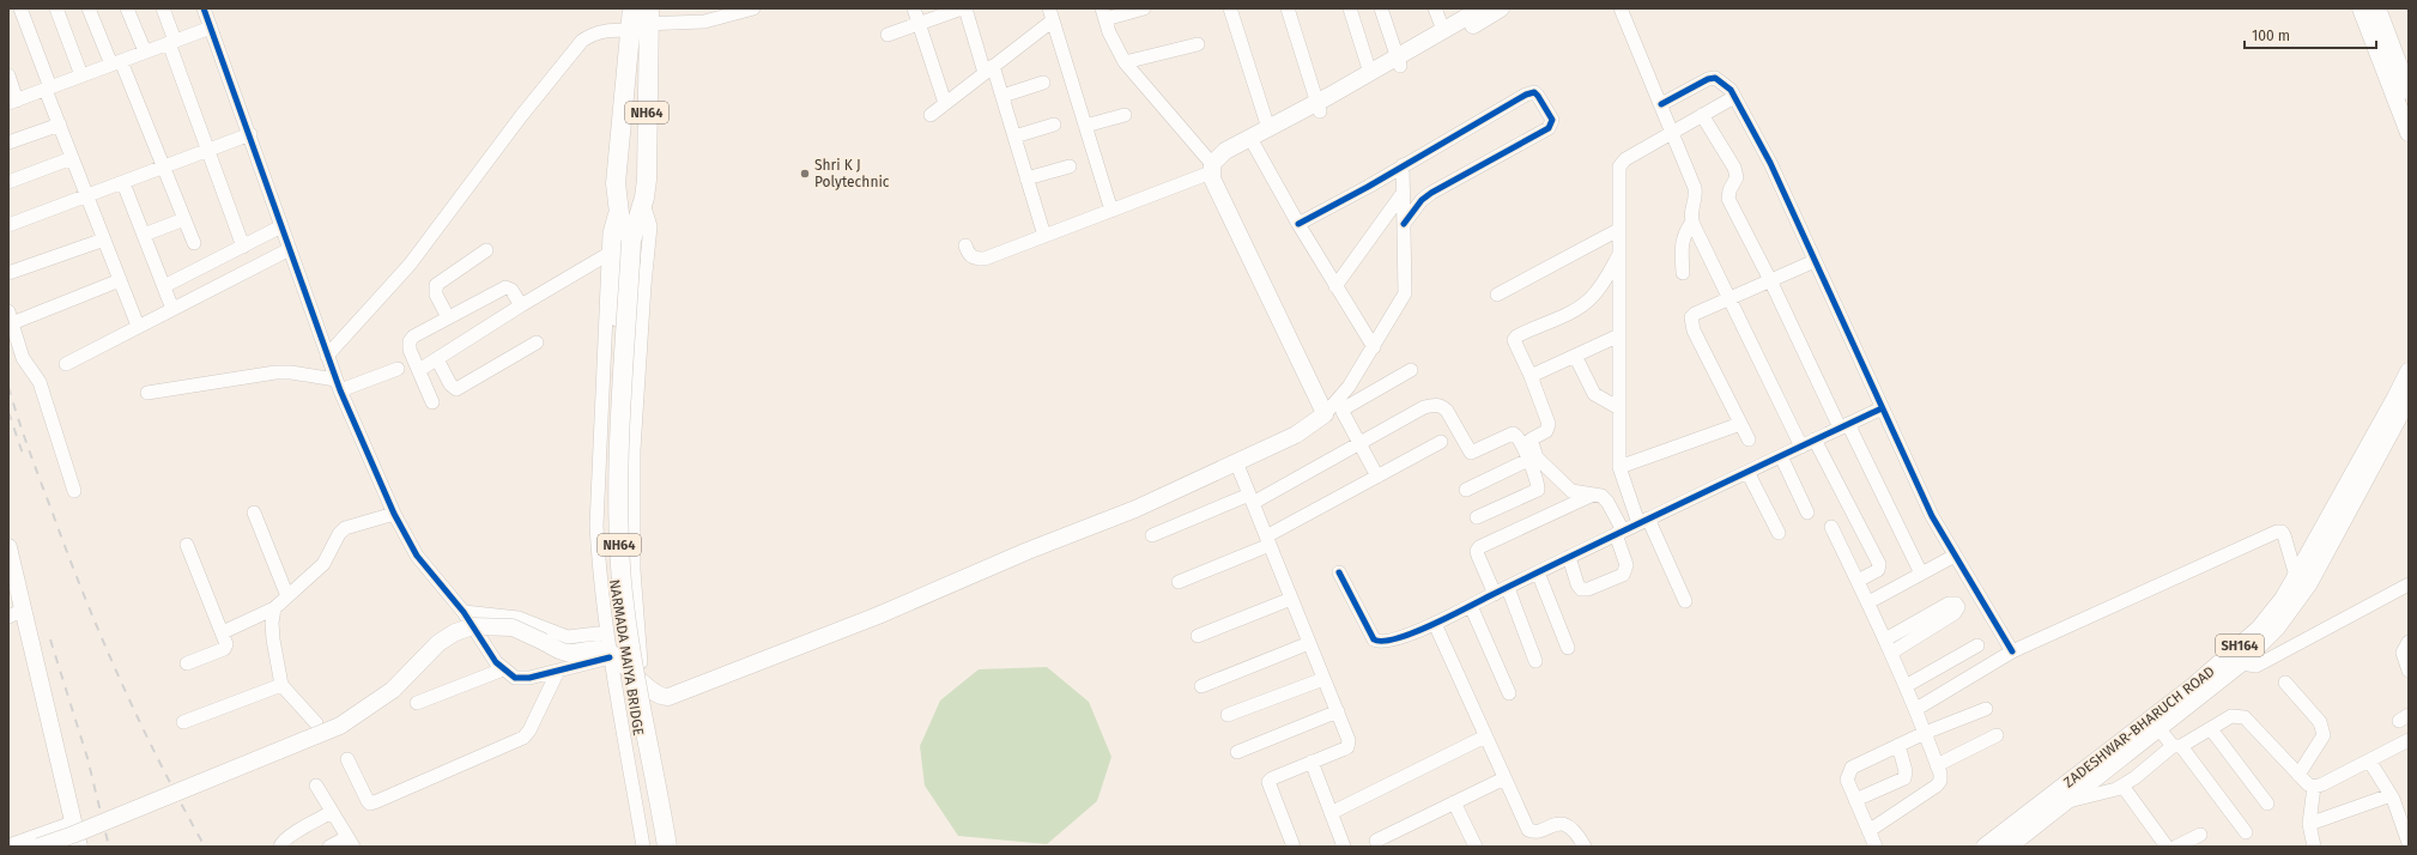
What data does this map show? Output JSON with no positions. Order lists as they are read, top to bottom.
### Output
{
  "streets": {
    "highway": ["NH64", "NARMADA MAIYA BRIDGE"],
    "main road": ["SH164", "ZADESHWAR-BHARUCH ROAD"]
  },
  "crossings": [
    ["NH64", "NARMADA MAIYA BRIDGE"]
  ],
  "places": ["Shri K J Polytechnic"],
  "scale_bar": "100 m"
}
